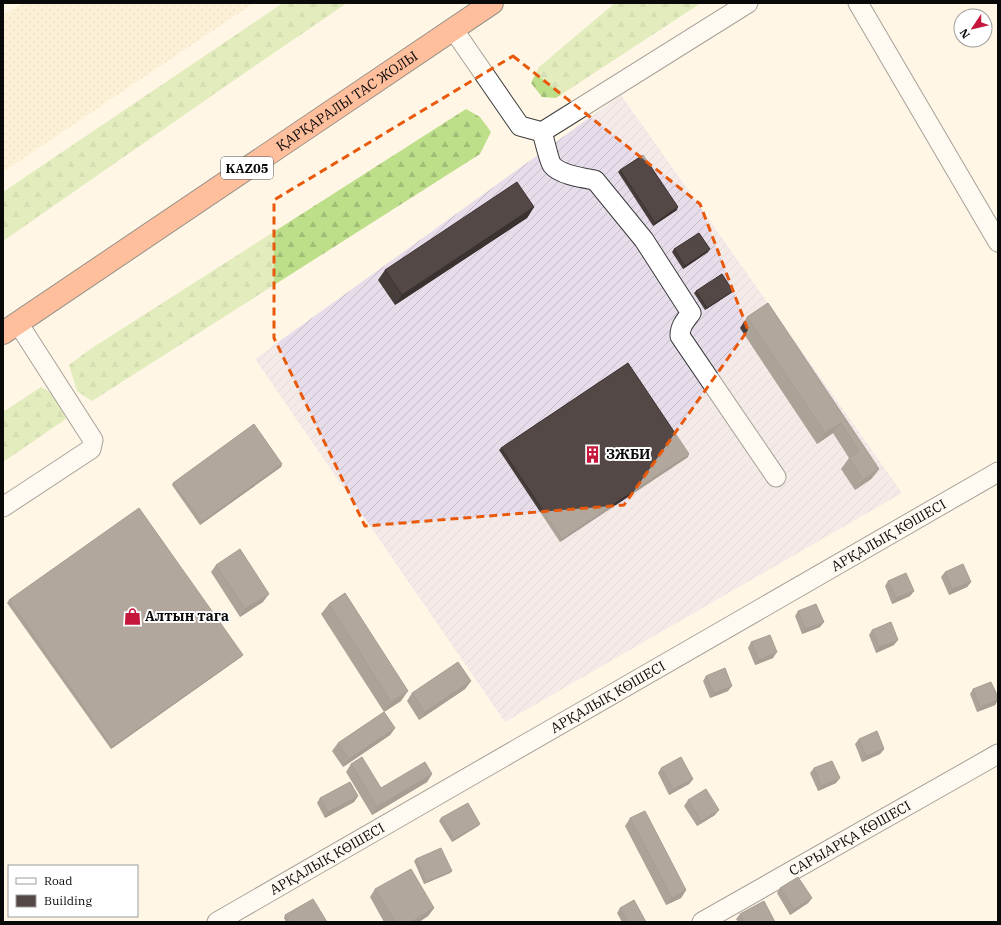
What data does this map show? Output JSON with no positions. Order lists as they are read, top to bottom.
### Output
{
  "streets": {
    "highway": ["ҚАРҚАРАЛЫ ТАС ЖОЛЫ", "KАZ05"],
    "street": ["АРҚАЛЫҚ КӨШЕСІ", "САРЫАРҚА КӨШЕСІ"]
  },
  "places": {
    "building": ["ЗЖБИ"],
    "shop": ["Алтын тага"]
  },
  "legend": ["Road", "Building"],
  "north": "bottom left"
}
